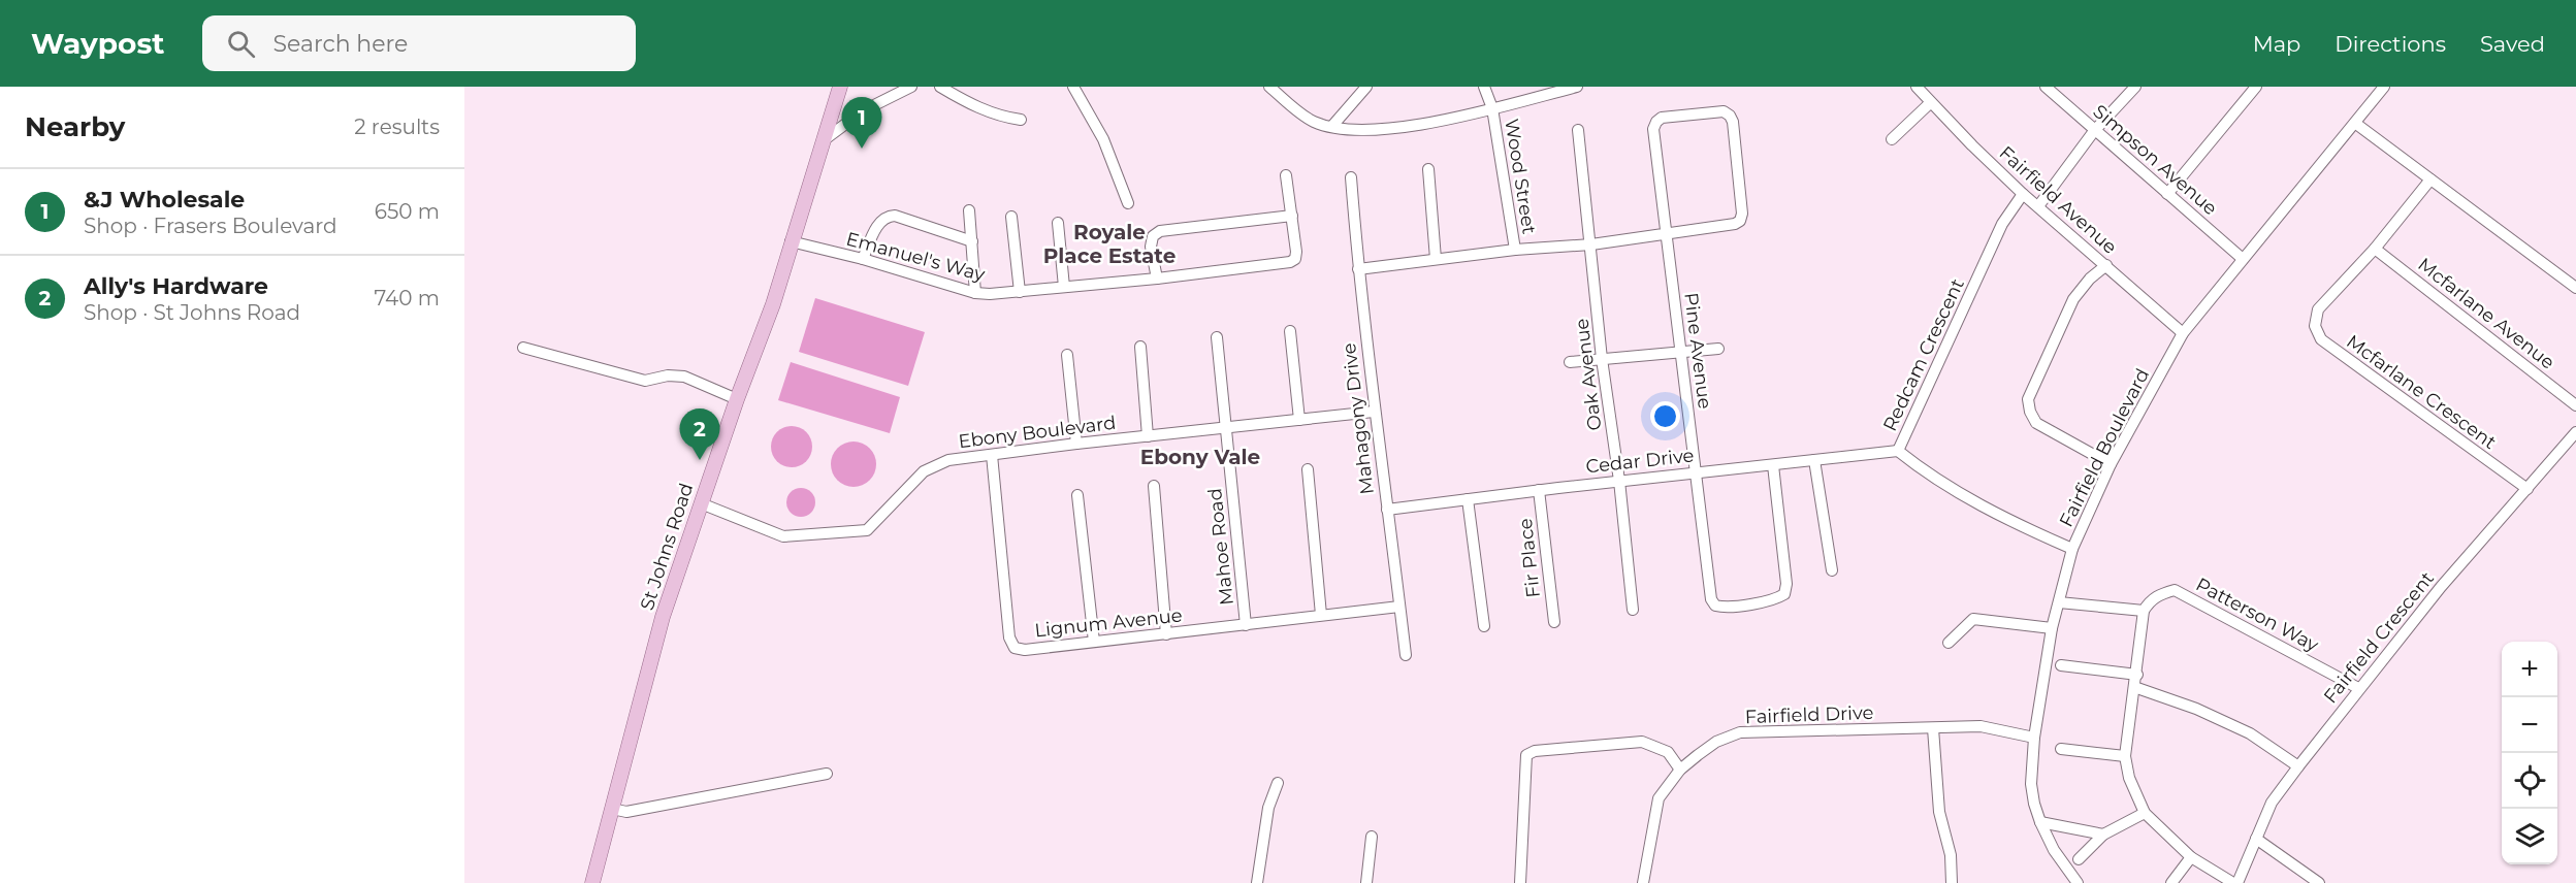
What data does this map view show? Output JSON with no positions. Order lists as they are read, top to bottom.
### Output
{
  "streets": {
    "main road": ["St Johns Road"],
    "street": [
      "Simpson Avenue",
      "Wood Street",
      "Fairfield Avenue",
      "Emanuel's Way",
      "Mcfarlane Avenue",
      "Pine Avenue",
      "Redcam Crescent",
      "Oak Avenue",
      "Mcfarlane Crescent",
      "Mahagony Drive",
      "Ebony Boulevard",
      "Fairfield Boulevard",
      "Cedar Drive",
      "Mahoe Road",
      "Fir Place",
      "Patterson Way",
      "Lignum Avenue",
      "Fairfield Crescent",
      "Fairfield Drive"
    ]
  },
  "crossings": [
    ["Simpson Avenue", "Fairfield Boulevard"],
    ["Fairfield Avenue", "Redcam Crescent"],
    ["Fairfield Avenue", "Fairfield Boulevard"],
    ["Emanuel's Way", "St Johns Road"],
    ["Mcfarlane Avenue", "Mcfarlane Crescent"],
    ["Pine Avenue", "Cedar Drive"],
    ["Redcam Crescent", "Fairfield Boulevard"],
    ["Redcam Crescent", "Cedar Drive"],
    ["Oak Avenue", "Cedar Drive"],
    ["Mcfarlane Crescent", "Fairfield Crescent"],
    ["Mahagony Drive", "Ebony Boulevard"],
    ["Mahagony Drive", "Cedar Drive"],
    ["Mahagony Drive", "Lignum Avenue"],
    ["Ebony Boulevard", "St Johns Road"],
    ["Ebony Boulevard", "Mahoe Road"],
    ["Ebony Boulevard", "Lignum Avenue"],
    ["Fairfield Boulevard", "Fairfield Drive"],
    ["Cedar Drive", "Fir Place"],
    ["Mahoe Road", "Lignum Avenue"],
    ["Patterson Way", "Fairfield Crescent"]
  ],
  "districts": ["Royale Place Estate", "Ebony Vale"],
  "page": {
    "header": "Waypost",
    "search": "Search here",
    "nav": ["Map", "Directions", "Saved"],
    "heading": ["Nearby", "2 results"],
    "pins": ["1", "2"],
    "list": [
      {
        "mark": "1",
        "name": "&J Wholesale",
        "note": "Shop · Frasers Boulevard",
        "value": "650 m"
      },
      {
        "mark": "2",
        "name": "Ally's Hardware",
        "note": "Shop · St Johns Road",
        "value": "740 m"
      }
    ],
    "map_buttons": ["+", "−"]
  }
}
